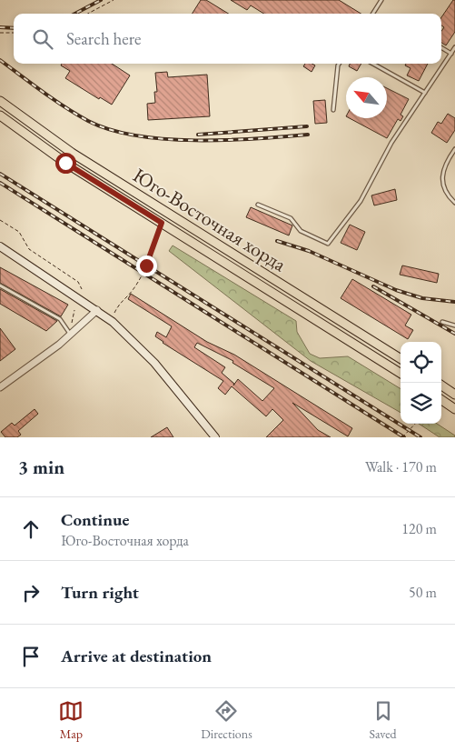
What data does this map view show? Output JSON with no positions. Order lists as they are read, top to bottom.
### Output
{
  "streets": {
    "main road": ["Юго-Восточная хорда"]
  },
  "north": "top left",
  "page": {
    "search": "Search here",
    "heading": ["3 min", "Walk · 170 m"],
    "list": [
      ["Continue", "Юго-Восточная хорда", "120 m"],
      ["Turn right", "50 m"],
      "Arrive at destination"
    ],
    "nav": ["Map", "Directions", "Saved"]
  }
}
